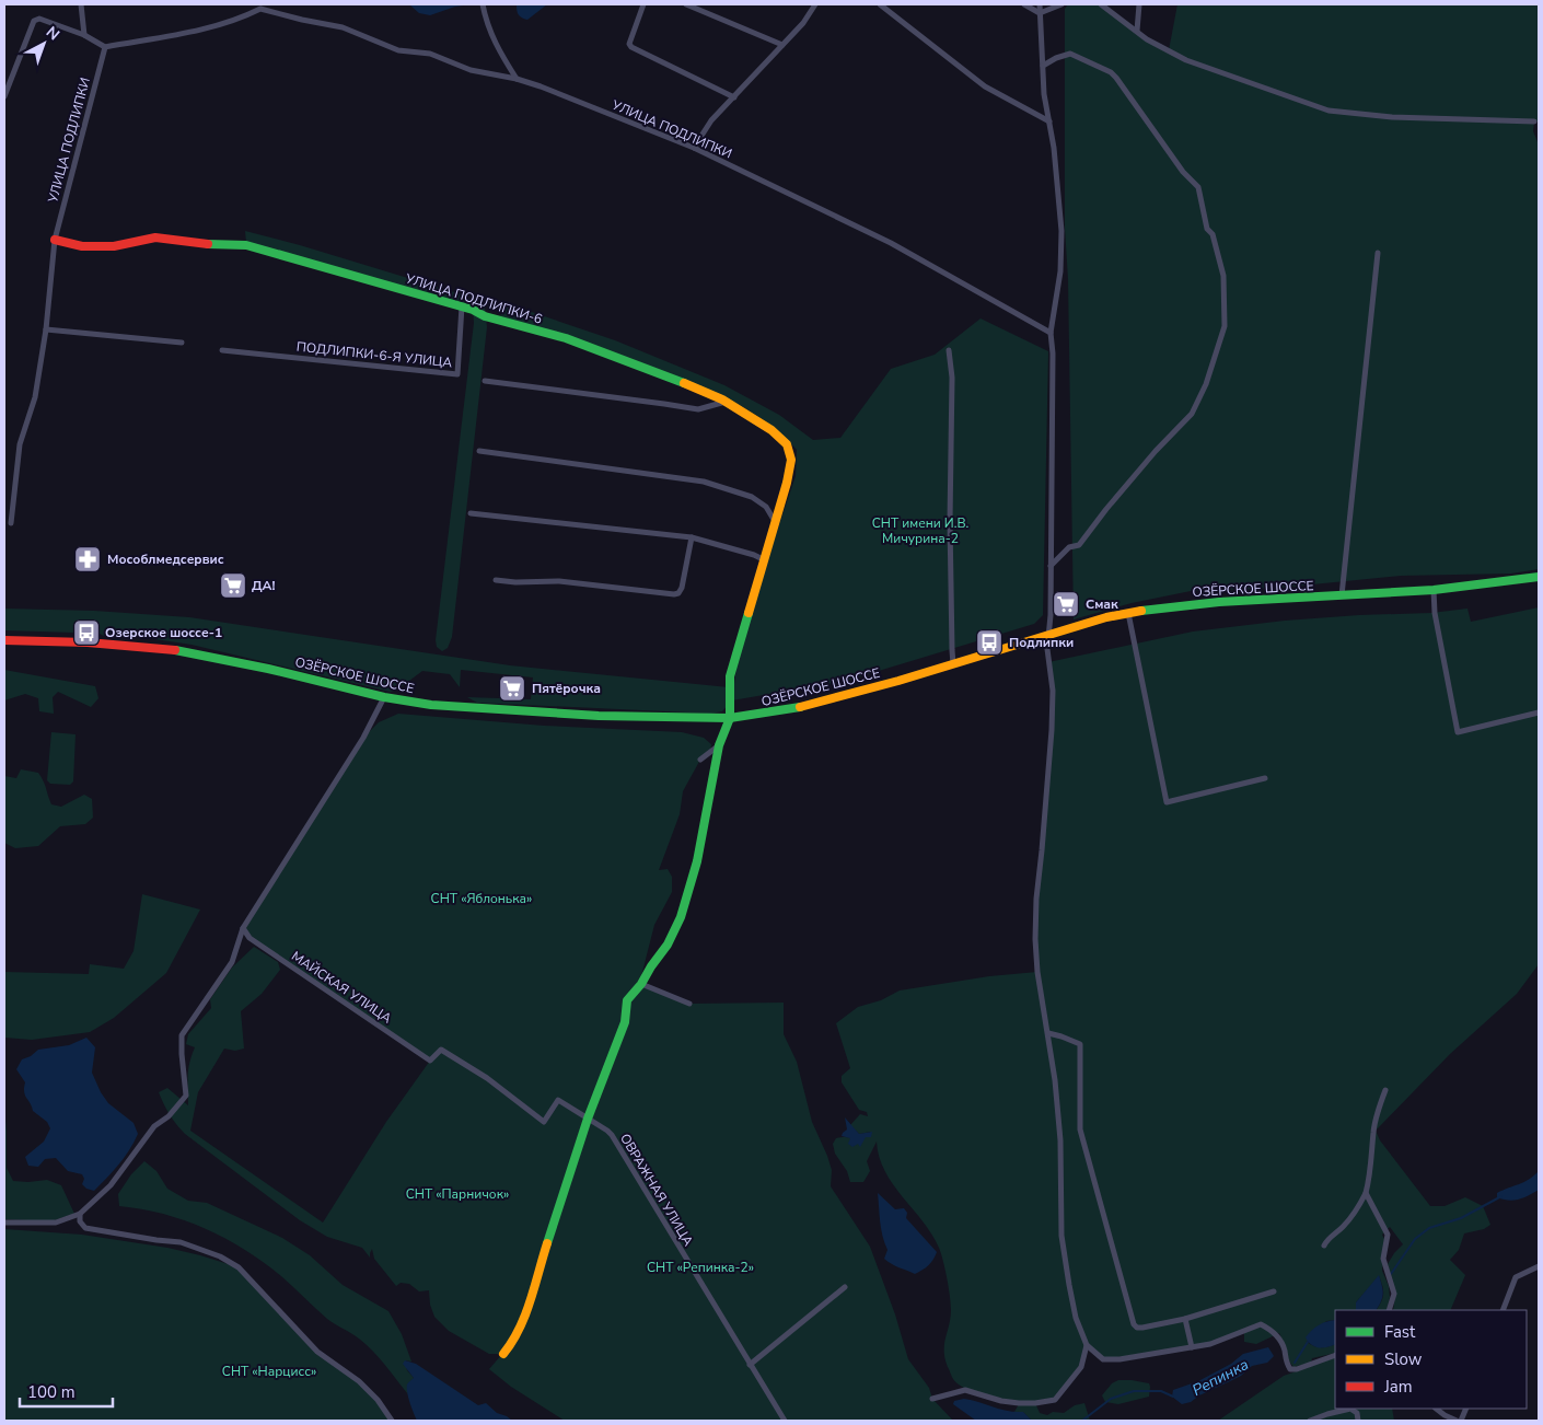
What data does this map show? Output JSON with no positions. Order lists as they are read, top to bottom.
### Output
{
  "streets": {
    "street": [
      "УЛИЦА ПОДЛИПКИ",
      "УЛИЦА ПОДЛИПКИ-6",
      "ПОДЛИПКИ-6-Я УЛИЦА",
      "ОЗЁРСКОЕ ШОССЕ",
      "МАЙСКАЯ УЛИЦА",
      "ОВРАЖНАЯ УЛИЦА"
    ]
  },
  "crossings": [
    ["УЛИЦА ПОДЛИПКИ", "УЛИЦА ПОДЛИПКИ-6"],
    ["УЛИЦА ПОДЛИПКИ-6", "ПОДЛИПКИ-6-Я УЛИЦА"],
    ["УЛИЦА ПОДЛИПКИ-6", "ОЗЁРСКОЕ ШОССЕ"],
    ["МАЙСКАЯ УЛИЦА", "ОВРАЖНАЯ УЛИЦА"]
  ],
  "water": ["Репинка"],
  "parks": [
    "СНТ имени И.В. Мичурина-2",
    "СНТ «Яблонька»",
    "СНТ «Парничок»",
    "СНТ «Репинка-2»",
    "СНТ «Нарцисс»"
  ],
  "places": {
    "pharmacy": ["Мособлмедсервис"],
    "supermarket": ["ДА!", "Смак", "Пятёрочка"],
    "bus stop": ["Озерское шоссе-1", "Подлипки"]
  },
  "legend": ["Fast", "Slow", "Jam"],
  "scale_bar": "100 m",
  "north": "top right"
}
